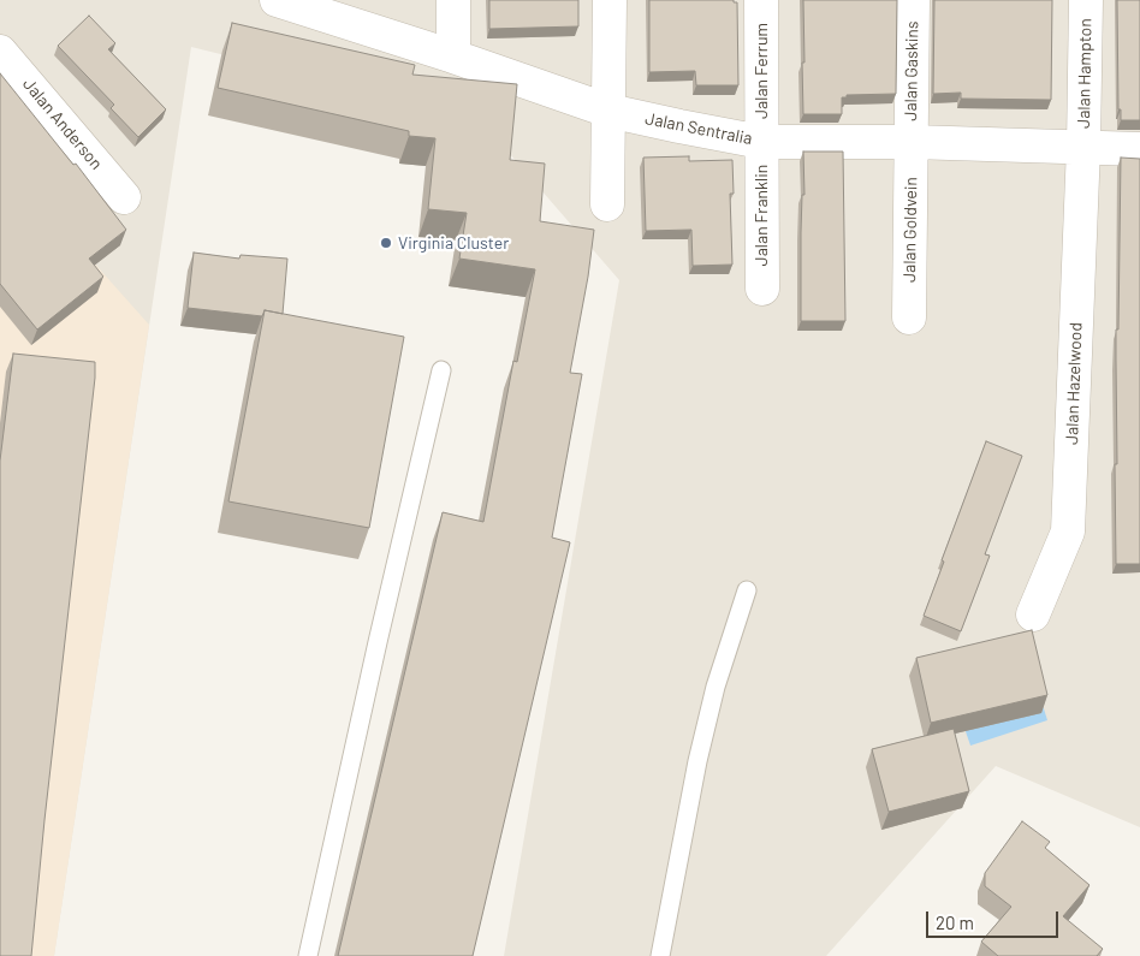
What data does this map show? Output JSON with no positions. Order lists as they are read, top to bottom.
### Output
{
  "streets": {
    "street": [
      "Jalan Ferrum",
      "Jalan Gaskins",
      "Jalan Hampton",
      "Jalan Anderson",
      "Jalan Sentralia",
      "Jalan Franklin",
      "Jalan Goldvein",
      "Jalan Hazelwood"
    ]
  },
  "crossings": [
    ["Jalan Ferrum", "Jalan Sentralia"],
    ["Jalan Ferrum", "Jalan Franklin"],
    ["Jalan Gaskins", "Jalan Sentralia"],
    ["Jalan Gaskins", "Jalan Goldvein"],
    ["Jalan Hampton", "Jalan Sentralia"],
    ["Jalan Hampton", "Jalan Hazelwood"],
    ["Jalan Sentralia", "Jalan Franklin"],
    ["Jalan Sentralia", "Jalan Goldvein"],
    ["Jalan Sentralia", "Jalan Hazelwood"]
  ],
  "places": ["Virginia Cluster"],
  "scale_bar": "20 m"
}
